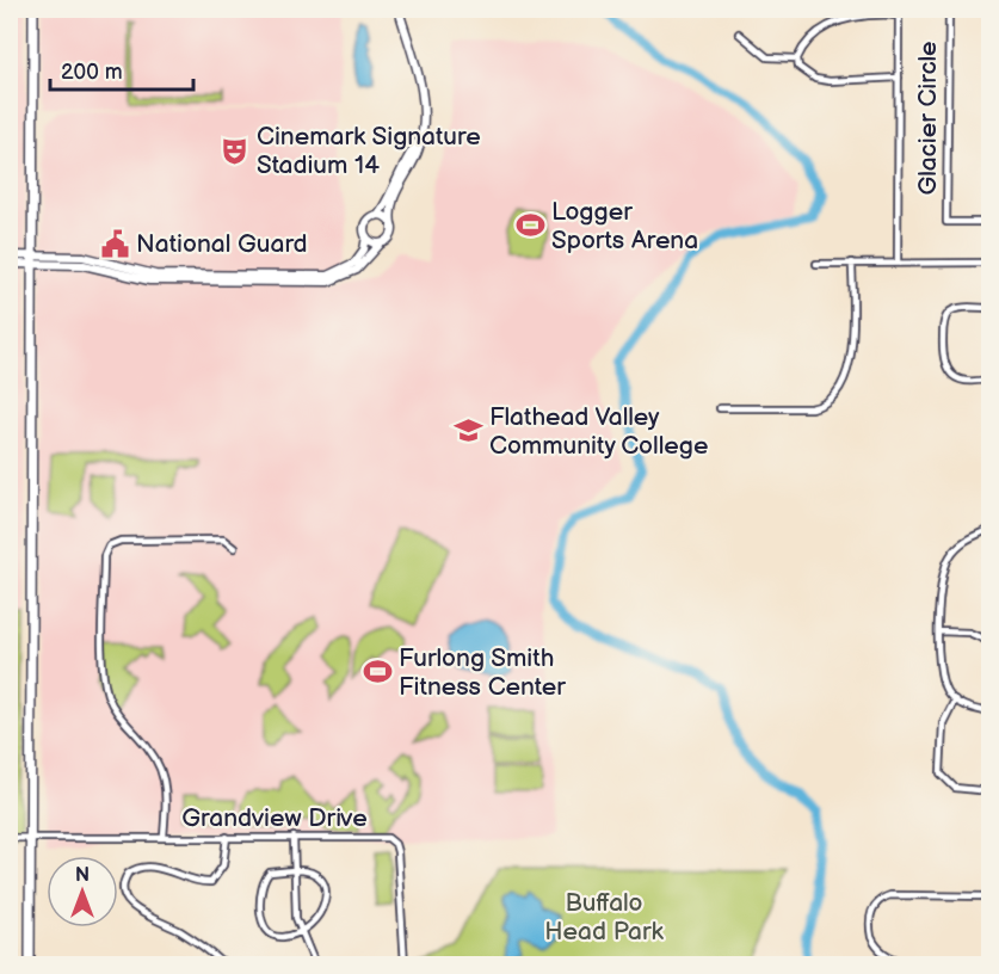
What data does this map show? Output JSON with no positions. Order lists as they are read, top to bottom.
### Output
{
  "streets": {
    "street": ["Glacier Circle", "Grandview Drive"]
  },
  "parks": ["Buffalo Head Park"],
  "places": {
    "theatre": ["Cinemark Signature Stadium 14"],
    "sports": ["Logger Sports Arena", "Furlong Smith Fitness Center"],
    "public building": ["National Guard"],
    "school or university": ["Flathead Valley Community College"]
  },
  "scale_bar": "200 m",
  "north": "top"
}
